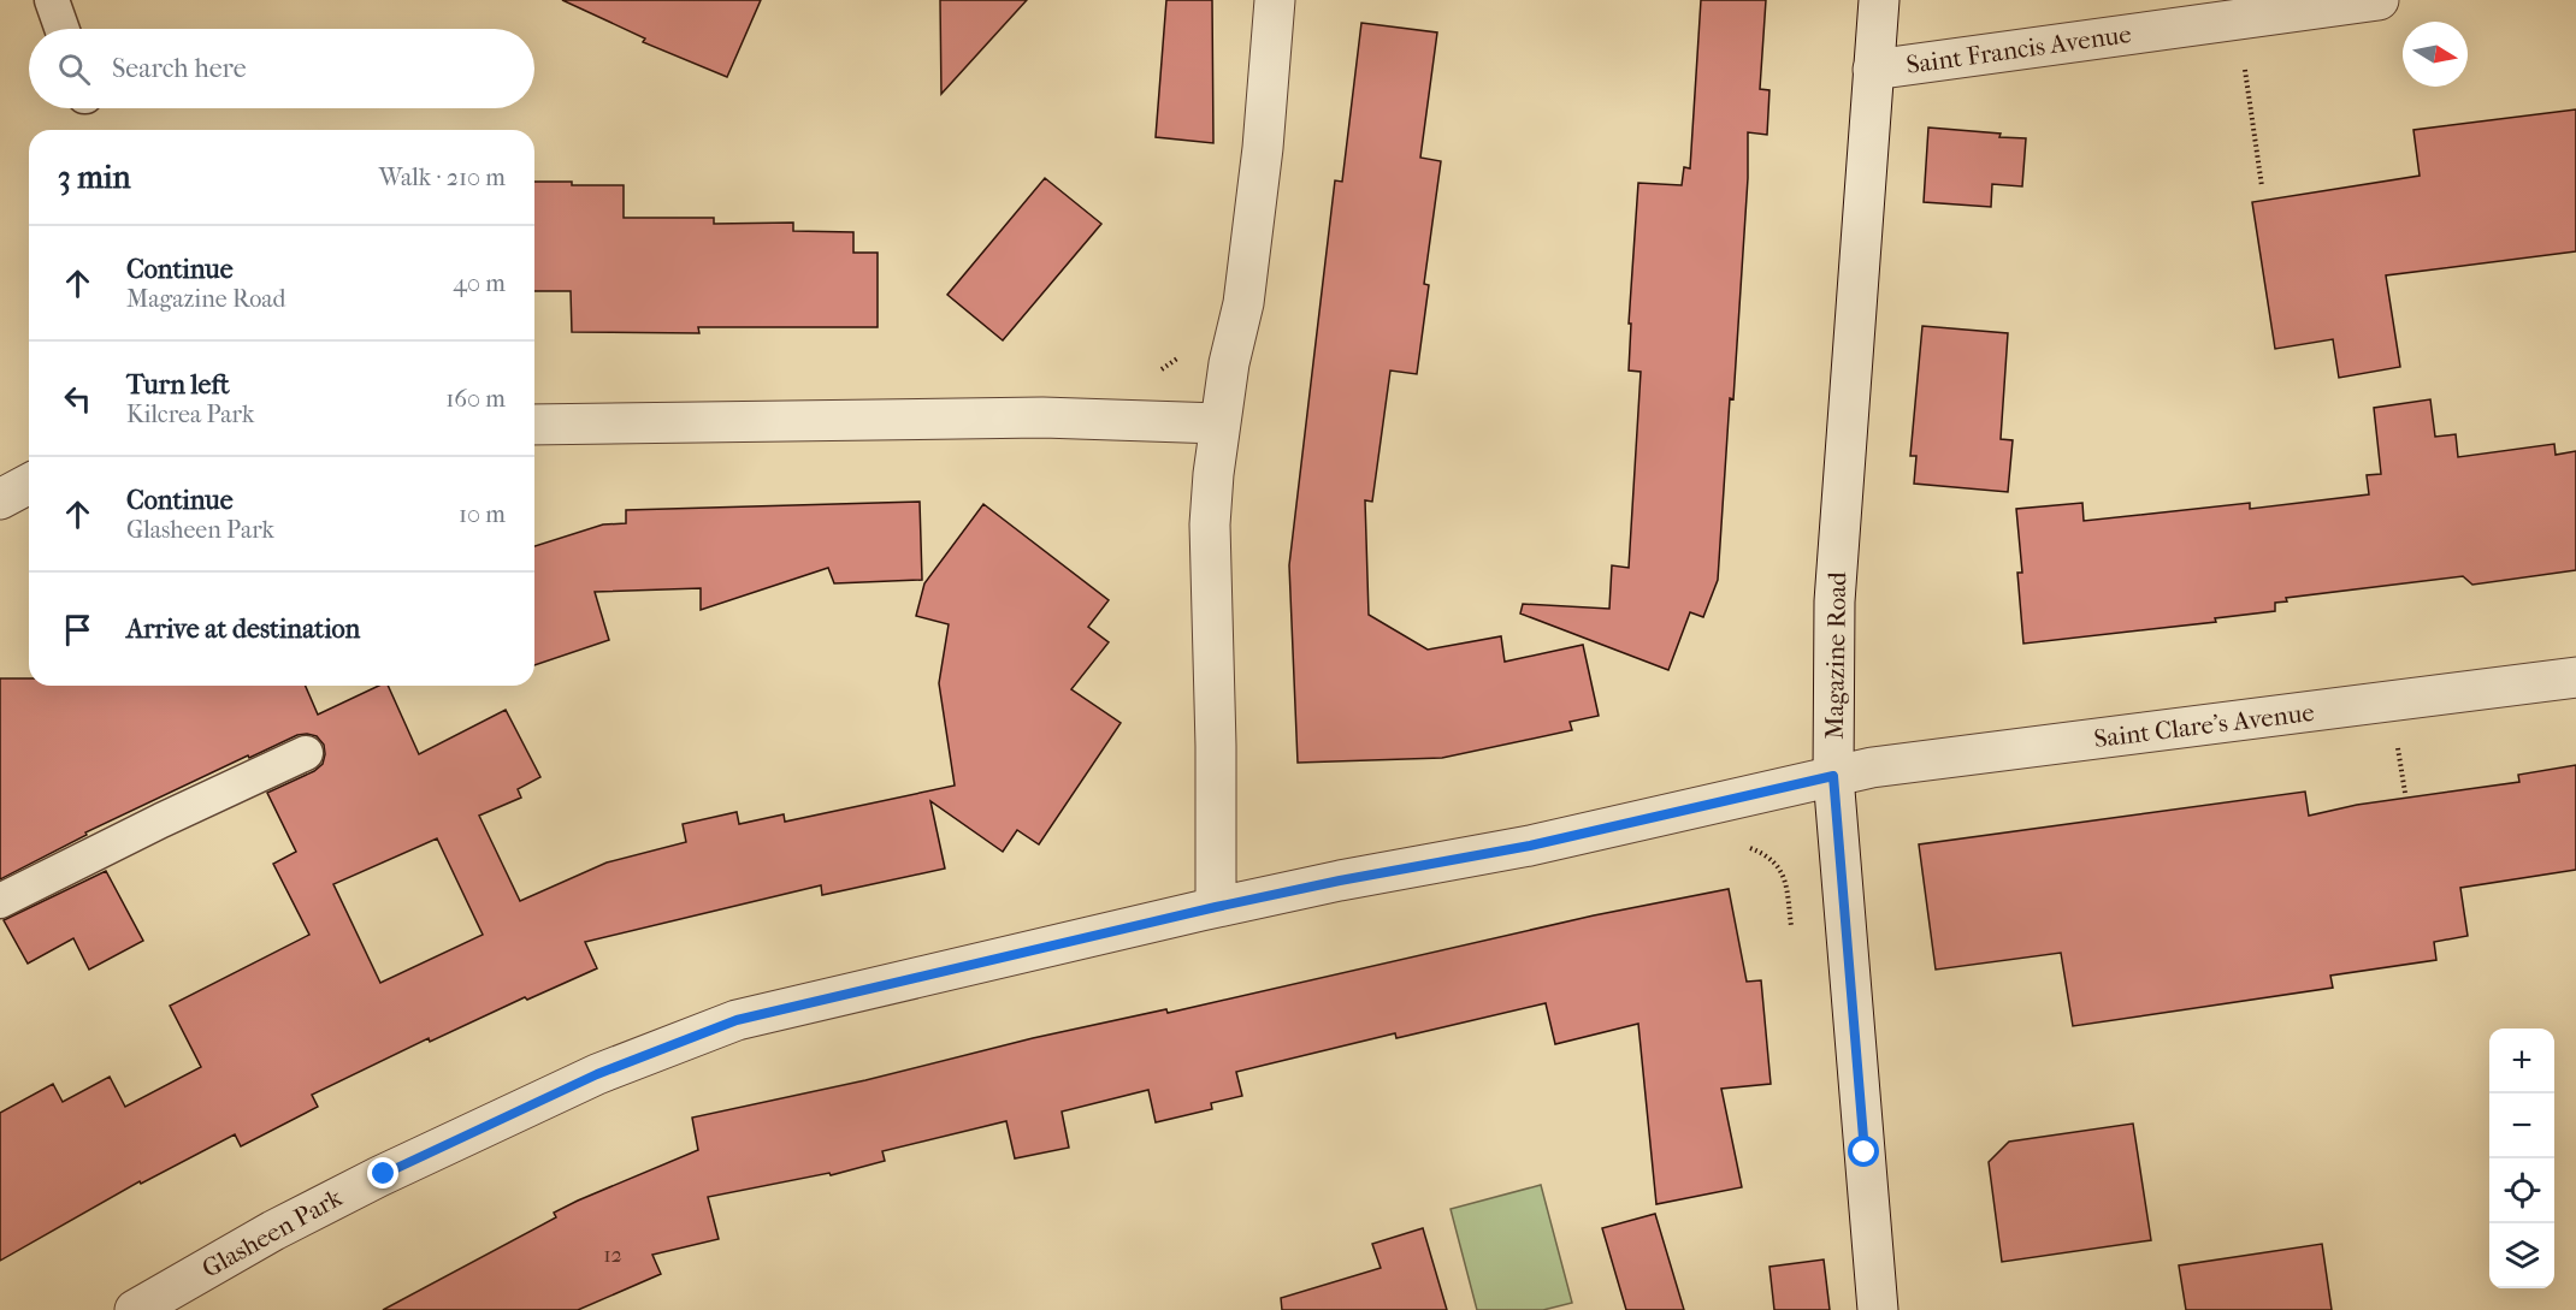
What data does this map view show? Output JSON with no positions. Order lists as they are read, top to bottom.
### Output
{
  "streets": {
    "street": [
      "Saint Francis Avenue",
      "Magazine Road",
      "Saint Clare's Avenue",
      "Glasheen Park"
    ]
  },
  "crossings": [
    ["Saint Francis Avenue", "Magazine Road"],
    ["Magazine Road", "Saint Clare's Avenue"],
    ["Saint Clare's Avenue", "Glasheen Park"]
  ],
  "house_numbers": ["12"],
  "north": "right",
  "page": {
    "search": "Search here",
    "heading": ["3 min", "Walk · 210 m"],
    "list": [
      ["Continue", "Magazine Road", "40 m"],
      ["Turn left", "Kilcrea Park", "160 m"],
      ["Continue", "Glasheen Park", "10 m"],
      "Arrive at destination"
    ],
    "map_buttons": ["+", "−"]
  }
}
